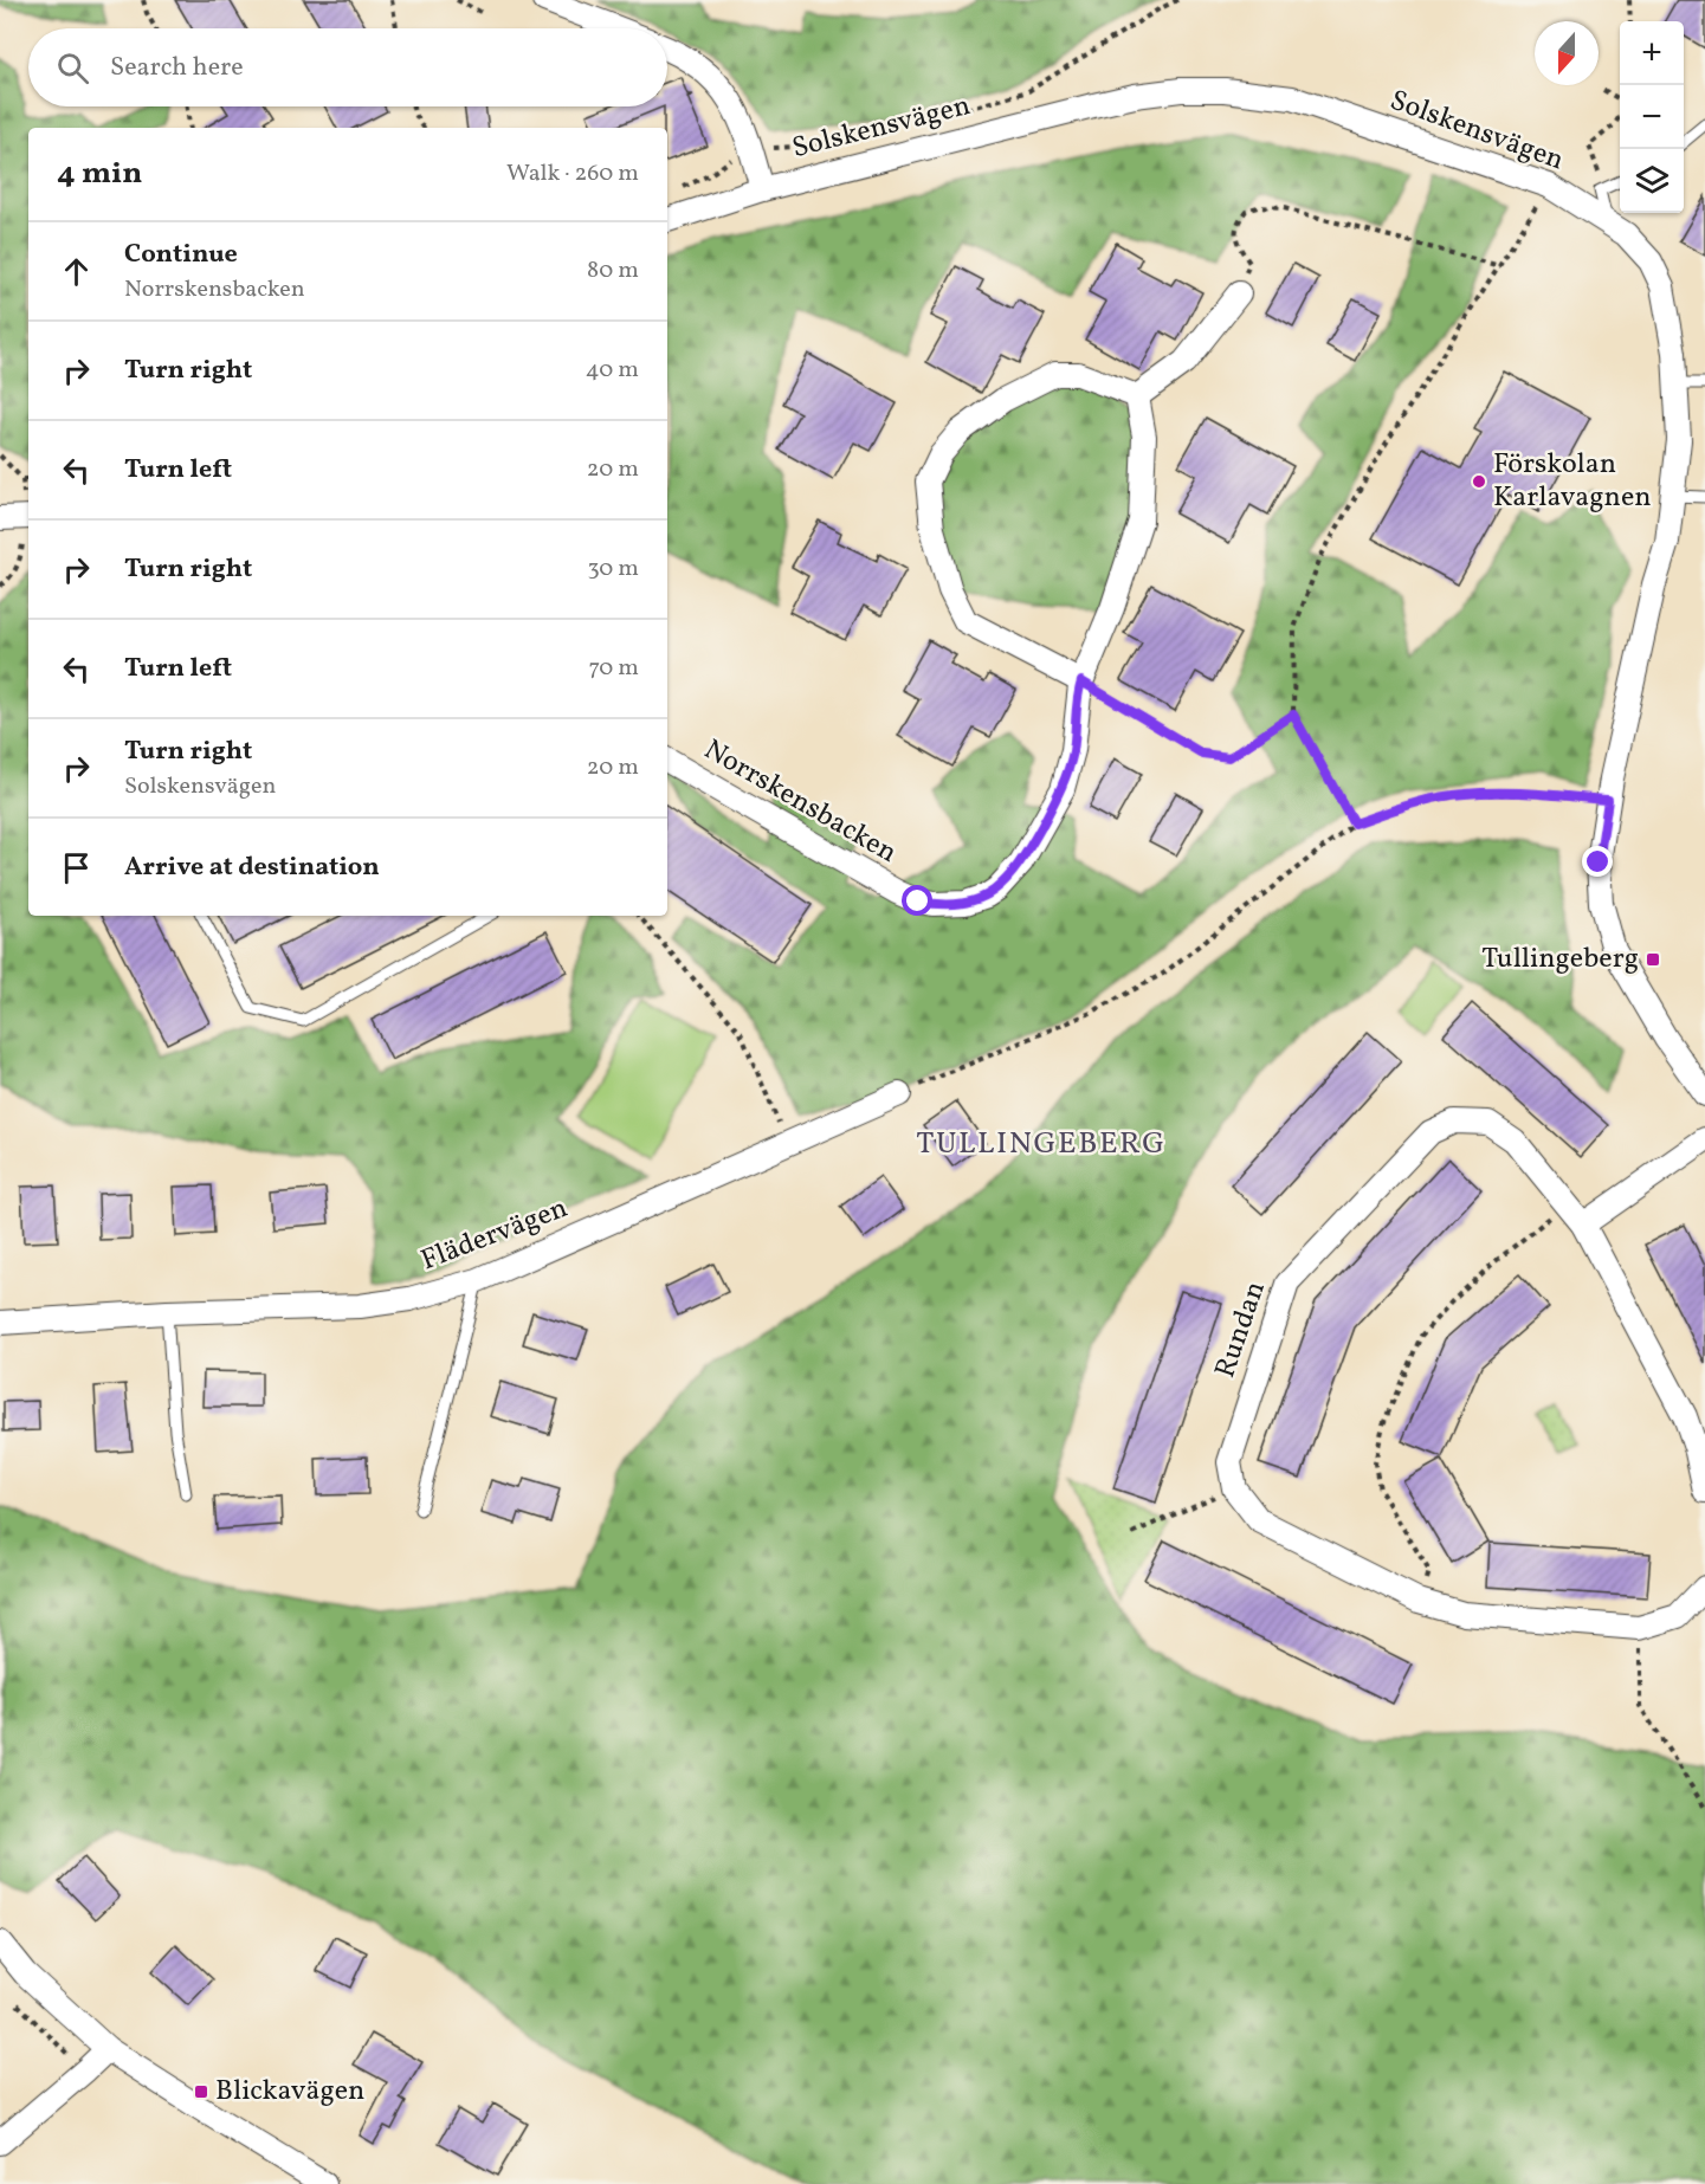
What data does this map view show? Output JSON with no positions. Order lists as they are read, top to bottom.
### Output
{
  "streets": {
    "street": [
      "Solskensvägen",
      "Norrskensbacken",
      "Flädervägen",
      "Rundan"
    ]
  },
  "districts": ["TULLINGEBERG"],
  "places": {
    "other": ["Förskolan Karlavagnen"],
    "transit": ["Tullingeberg", "Blickavägen"]
  },
  "north": "bottom",
  "page": {
    "map_buttons": ["+", "−"],
    "search": "Search here",
    "heading": ["4 min", "Walk · 260 m"],
    "list": [
      ["Continue", "Norrskensbacken", "80 m"],
      ["Turn right", "40 m"],
      ["Turn left", "20 m"],
      ["Turn right", "30 m"],
      ["Turn left", "70 m"],
      ["Turn right", "Solskensvägen", "20 m"],
      "Arrive at destination"
    ]
  }
}
